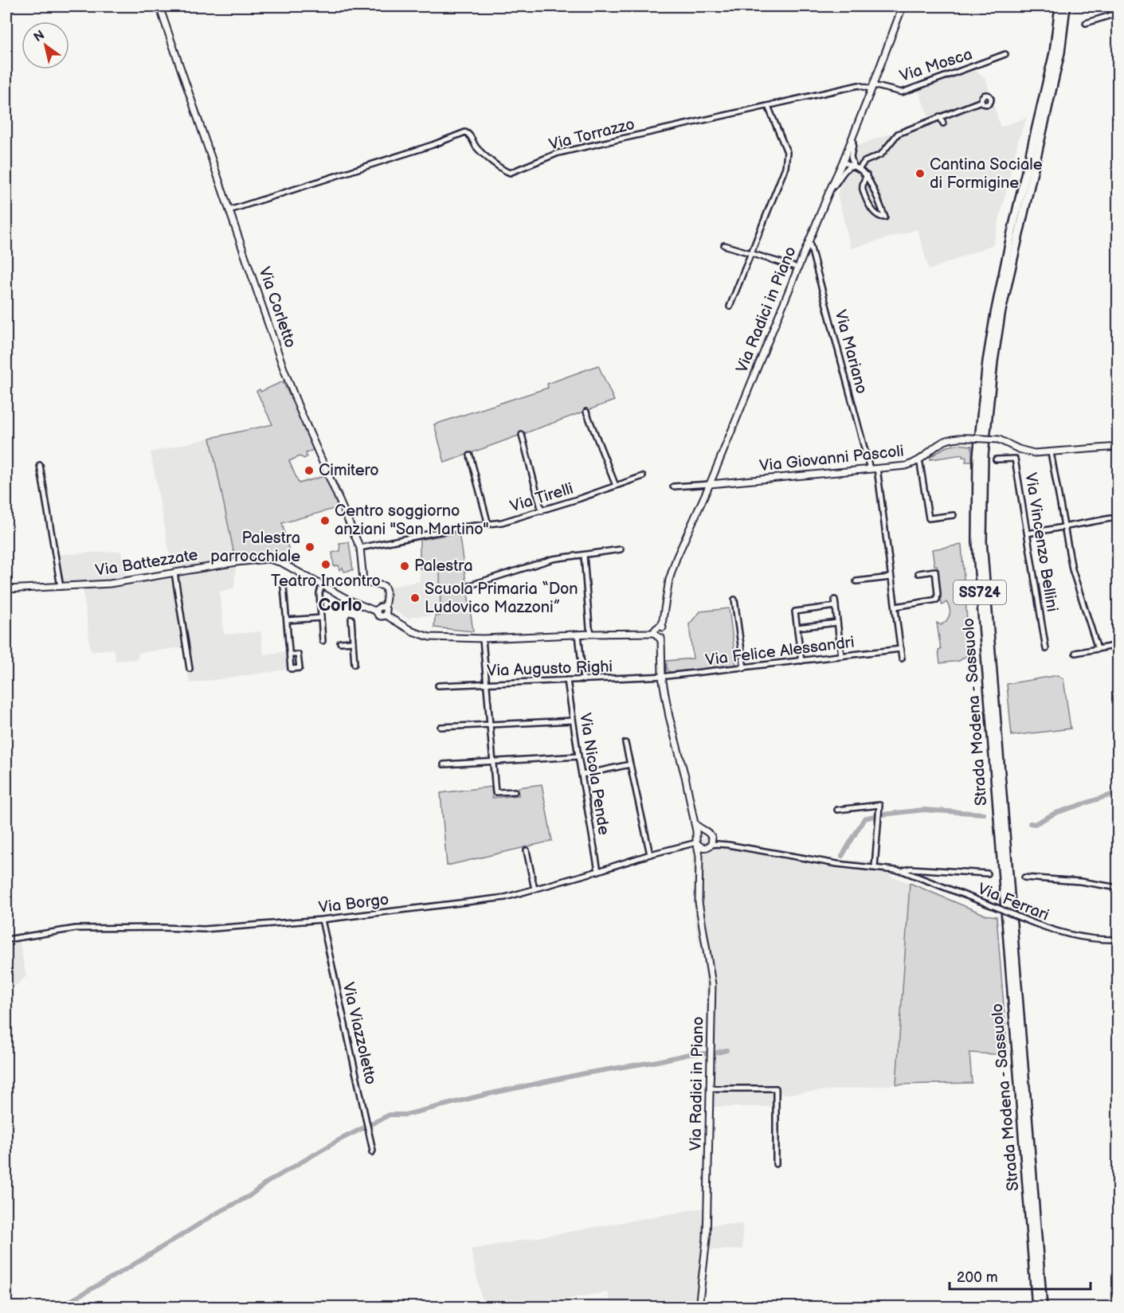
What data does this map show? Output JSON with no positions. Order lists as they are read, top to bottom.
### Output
{
  "streets": {
    "highway": ["SS724", "Strada Modena - Sassuolo"],
    "street": [
      "Via Mosca",
      "Via Torrazzo",
      "Via Corletto",
      "Via Radici in Piano",
      "Via Mariano",
      "Via Giovanni Pascoli",
      "Via Tirelli",
      "Via Vincenzo Bellini",
      "Via Battezzate",
      "Via Felice Alessandri",
      "Via Augusto Righi",
      "Via Nicola Pende",
      "Via Ferrari",
      "Via Borgo",
      "Via Viazzoletto"
    ]
  },
  "crossings": [
    ["Via Mosca", "Via Torrazzo"],
    ["Via Mosca", "Via Radici in Piano"],
    ["Via Torrazzo", "Via Corletto"],
    ["Via Torrazzo", "Via Radici in Piano"],
    ["Via Corletto", "Via Tirelli"],
    ["Via Corletto", "Via Battezzate"],
    ["Via Radici in Piano", "Via Mariano"],
    ["Via Radici in Piano", "Via Giovanni Pascoli"],
    ["Via Radici in Piano", "Via Felice Alessandri"],
    ["Via Radici in Piano", "Via Augusto Righi"],
    ["Via Radici in Piano", "Via Ferrari"],
    ["Via Radici in Piano", "Via Borgo"],
    ["Via Mariano", "Via Giovanni Pascoli"],
    ["Via Felice Alessandri", "Via Augusto Righi"],
    ["Via Augusto Righi", "Via Nicola Pende"],
    ["Via Nicola Pende", "Via Borgo"],
    ["Via Ferrari", "Via Borgo"],
    ["Via Borgo", "Via Viazzoletto"]
  ],
  "districts": ["Corlo"],
  "places": [
    "Cantina Sociale di Formigine",
    "Cimitero",
    "Centro soggiorno anziani \"San Martino\"",
    "Palestra parrocchiale",
    "Teatro Incontro",
    "Palestra",
    "Scuola Primaria “Don Ludovico Mazzoni”"
  ],
  "scale_bar": "200 m",
  "north": "top left"
}
